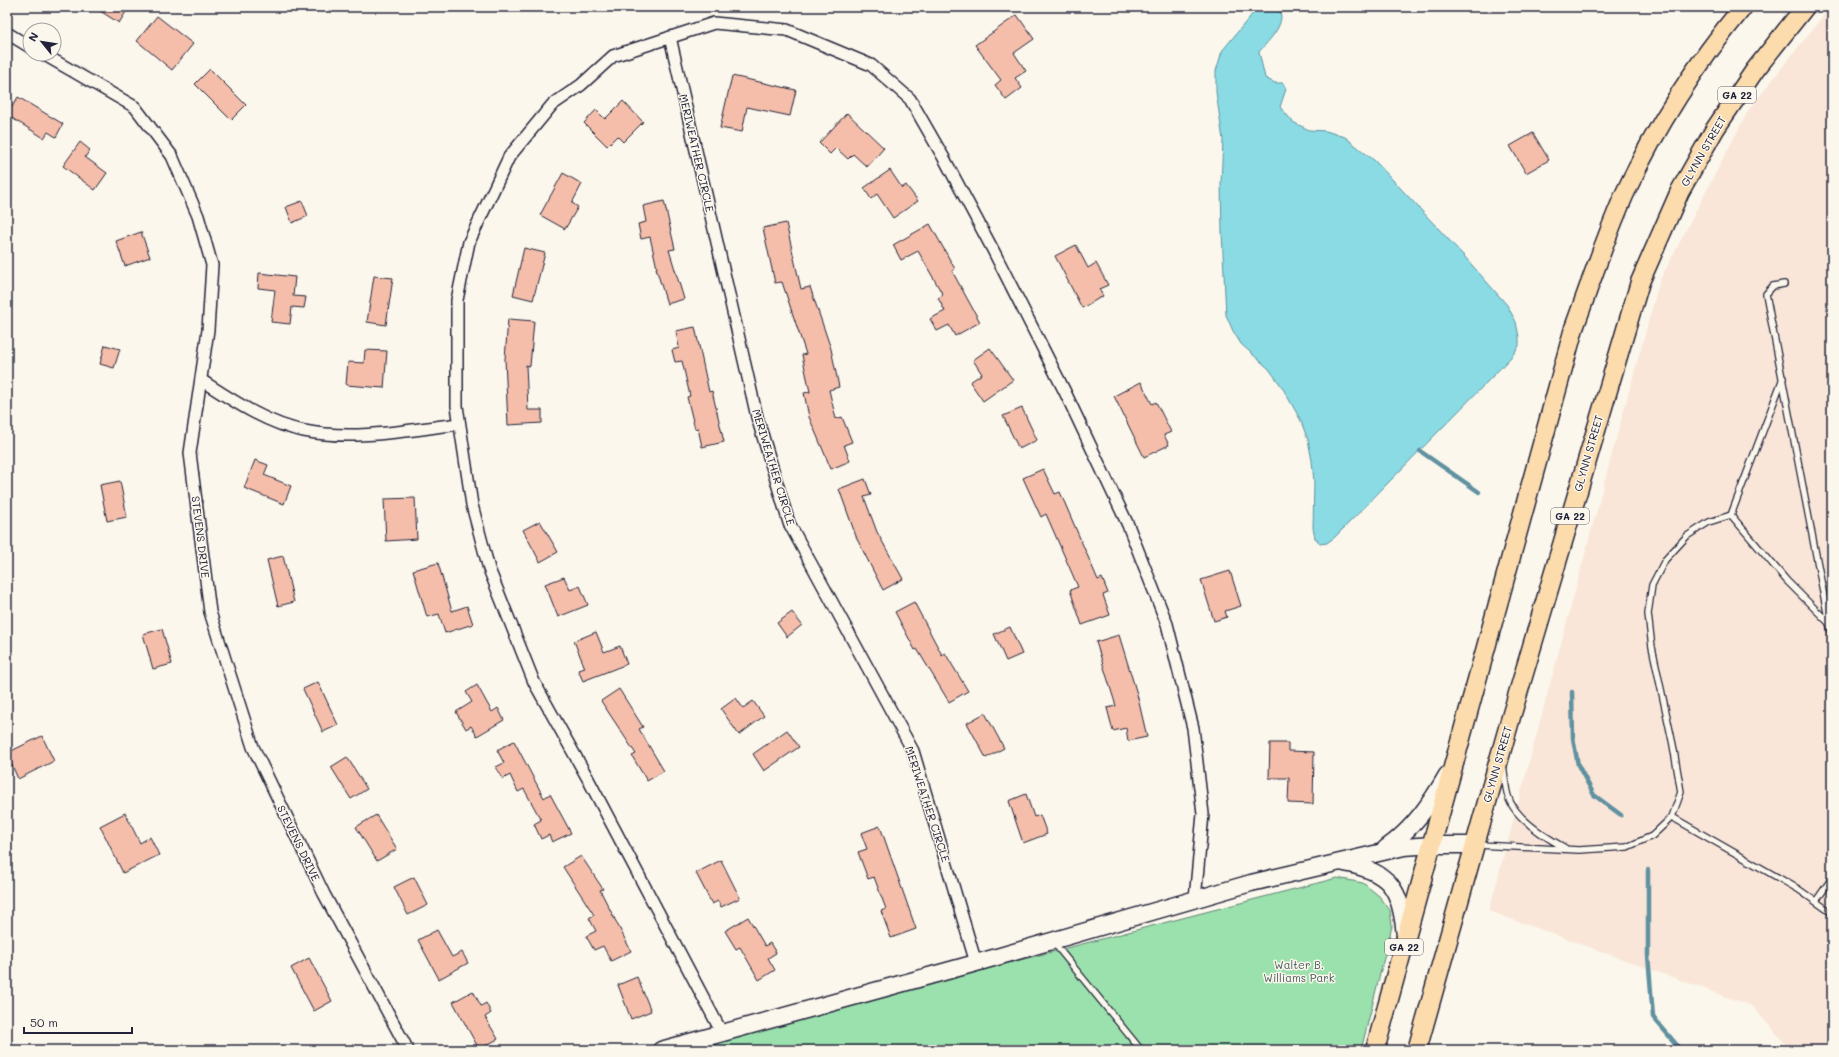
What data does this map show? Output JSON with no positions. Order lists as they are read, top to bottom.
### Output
{
  "streets": {
    "main road": ["GA 22", "GLYNN STREET"],
    "street": ["MERIWEATHER CIRCLE", "STEVENS DRIVE"]
  },
  "parks": ["Walter B. Williams Park"],
  "scale_bar": "50 m",
  "north": "top left"
}
